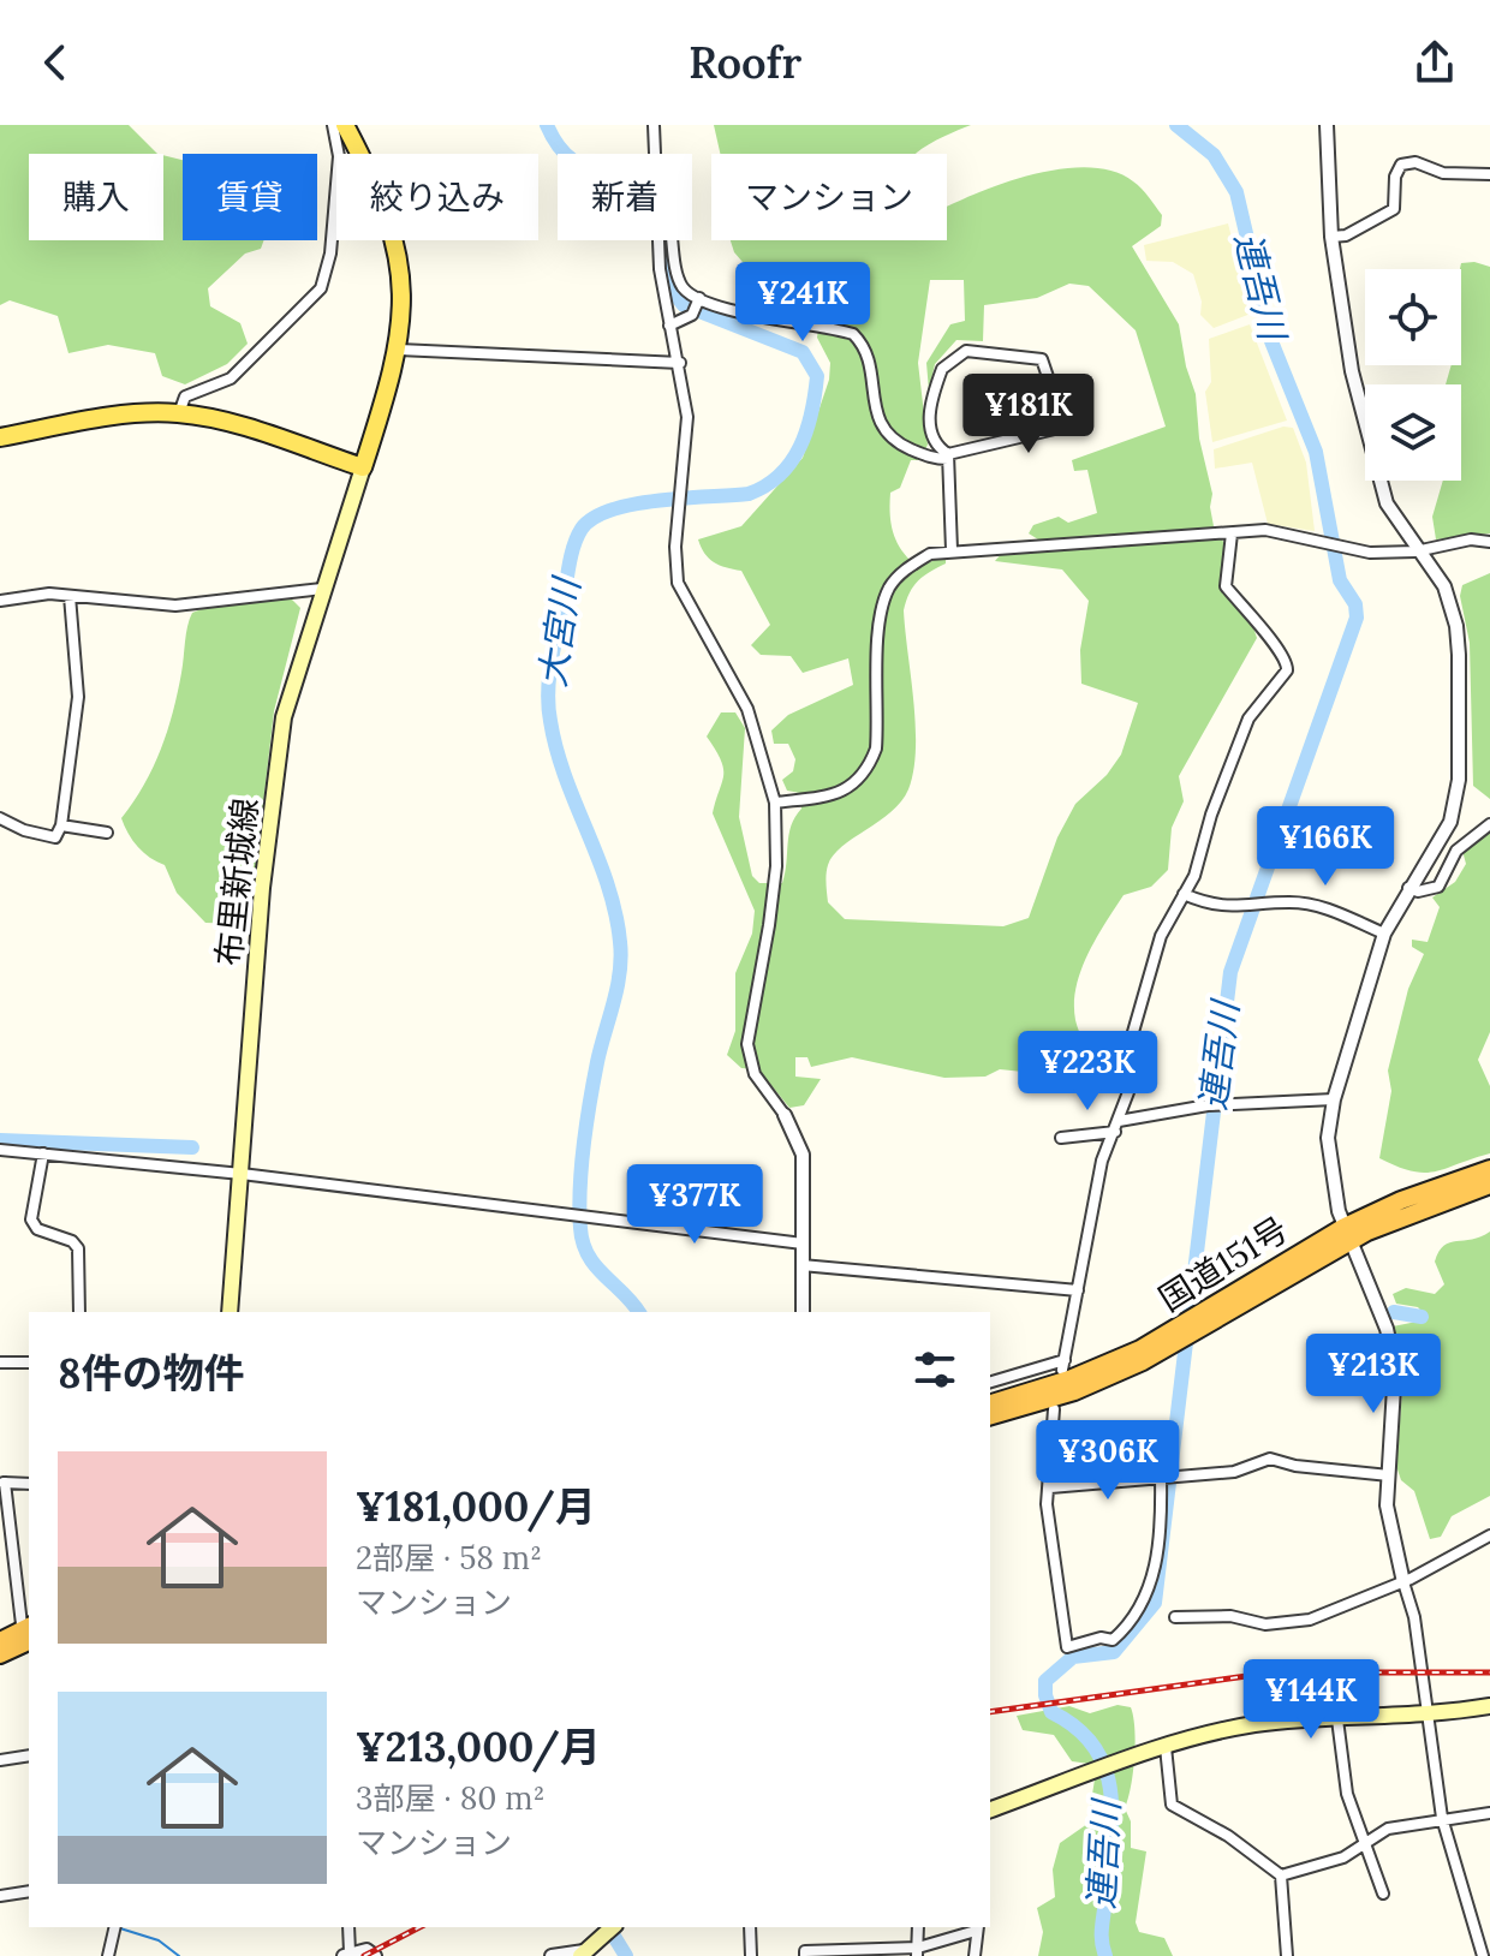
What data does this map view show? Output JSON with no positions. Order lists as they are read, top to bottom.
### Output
{
  "streets": {
    "highway": ["国道151号"],
    "main road": ["布里新城線"]
  },
  "water": ["連吾川", "大宮川"],
  "page": {
    "header": "Roofr",
    "chip": [
      "購入",
      "賃貸",
      "絞り込み",
      "新着",
      "マンション"
    ],
    "price": [
      "¥241K",
      "¥181K",
      "¥166K",
      "¥223K",
      "¥377K",
      "¥213K",
      "¥306K",
      "¥144K"
    ],
    "heading": "8件の物件",
    "list": [
      {
        "name": "¥181,000/月",
        "note": "2部屋 · 58 m² · マンション"
      },
      {
        "name": "¥213,000/月",
        "note": "3部屋 · 80 m² · マンション"
      }
    ]
  }
}
